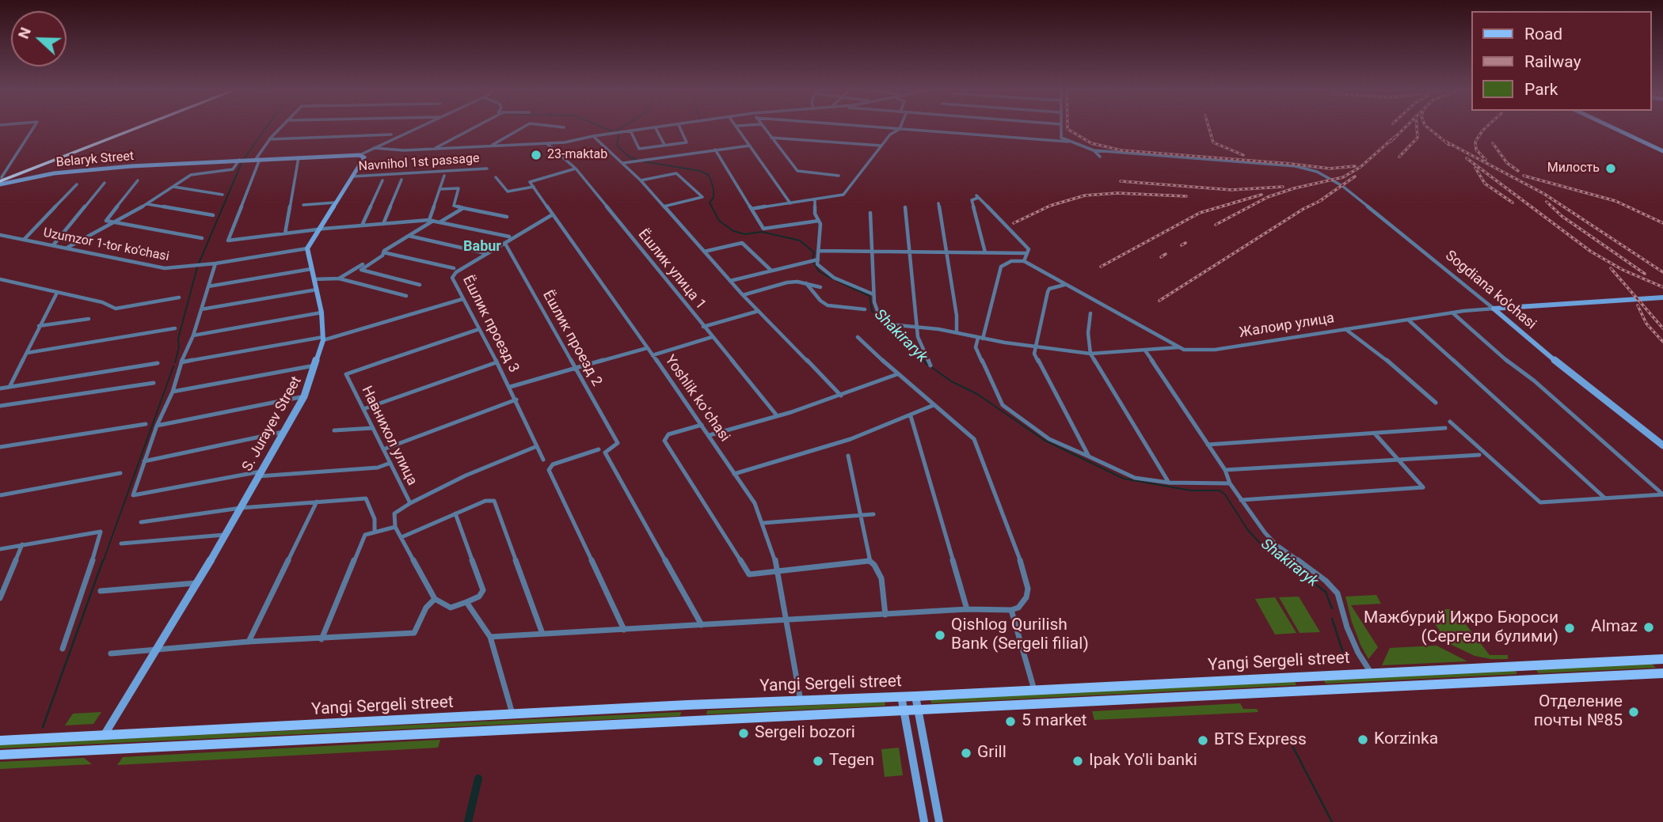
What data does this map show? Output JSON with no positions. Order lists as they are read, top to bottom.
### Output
{
  "streets": {
    "main road": ["Yangi Sergeli street"],
    "street": [
      "Belaryk Street",
      "Navnihol 1st passage",
      "Uzumzor 1-tor ko‘chasi",
      "Ёшлик улица 1",
      "Sogdiana ko'chasi",
      "Ёшлик проезд 3",
      "Жалоир улица",
      "Ёшлик проезд 2",
      "Yoshlik koʻchasi",
      "S. Jurayev Street",
      "Навнихол улица"
    ]
  },
  "crossings": [
    ["Uzumzor 1-tor ko‘chasi", "S. Jurayev Street"],
    ["Sogdiana ko'chasi", "Жалоир улица"],
    ["Ёшлик проезд 3", "Ёшлик проезд 2"],
    ["Ёшлик проезд 3", "Yoshlik koʻchasi"],
    ["Ёшлик проезд 3", "Навнихол улица"],
    ["Yoshlik koʻchasi", "Yangi Sergeli street"],
    ["S. Jurayev Street", "Yangi Sergeli street"]
  ],
  "districts": ["Babur"],
  "water": ["Shakiraryk"],
  "places": [
    "23-maktab",
    "Милость",
    "Almaz",
    "Мажбурий Ижро Бюроси (Сергели булими)",
    "Qishlog Qurilish Bank (Sergeli filial)",
    "Отделение почты №85",
    "5 market",
    "Sergeli bozori",
    "Korzinka",
    "BTS Express",
    "Grill",
    "Tegen",
    "Ipak Yo'li banki"
  ],
  "legend": ["Road", "Railway", "Park"],
  "north": "left"
}
